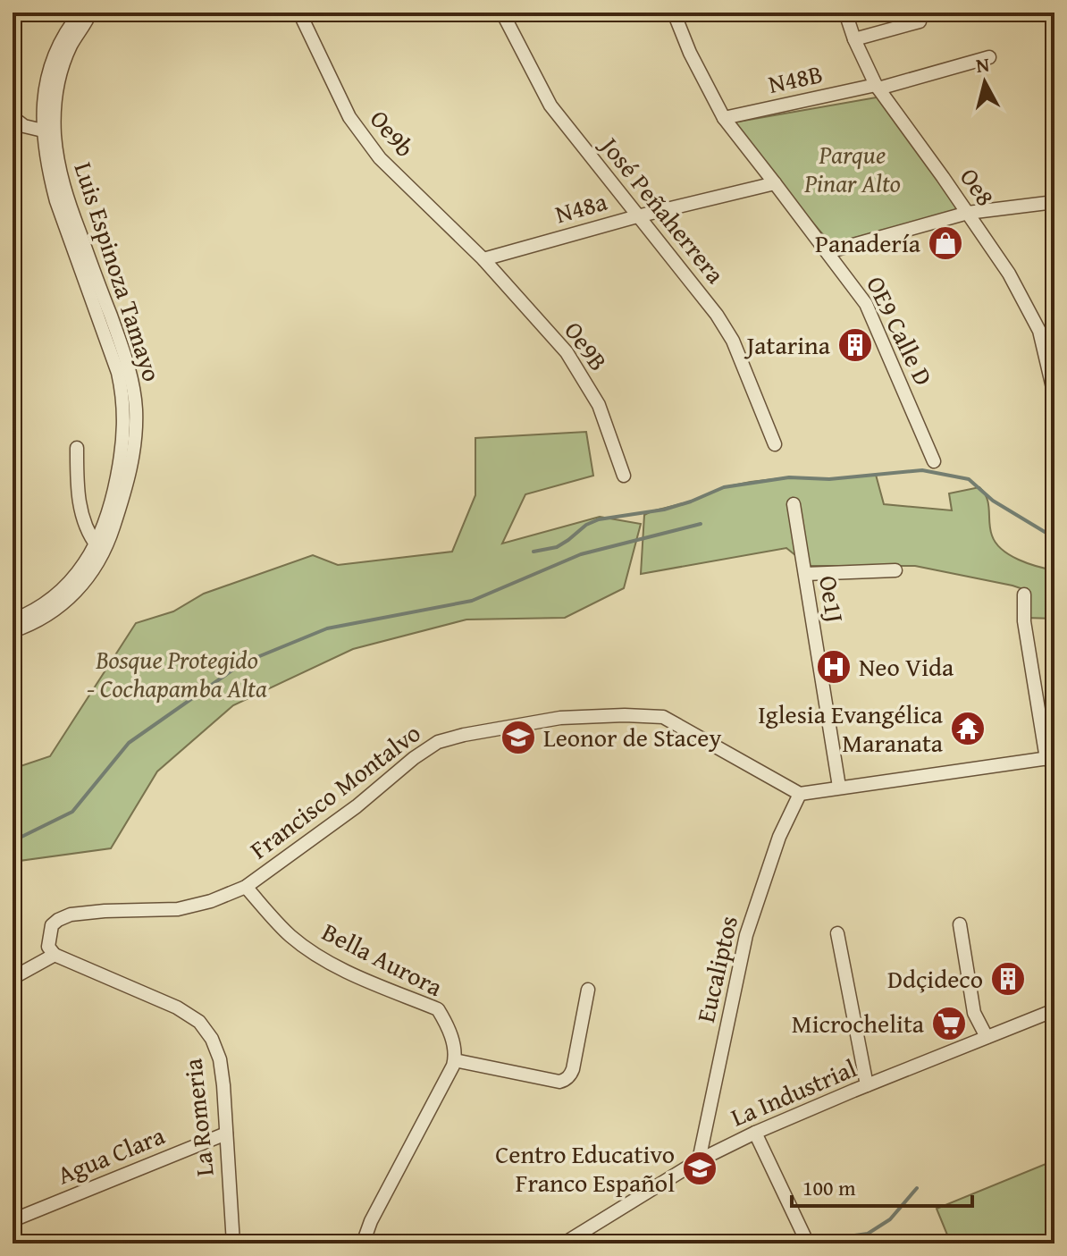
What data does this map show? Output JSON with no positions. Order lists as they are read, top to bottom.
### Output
{
  "streets": {
    "street": [
      "N48B",
      "Oe9b",
      "Oe8",
      "N48a",
      "José Peñaherrera",
      "Luis Espinoza Tamayo",
      "OE9 Calle D",
      "Oe9B",
      "Oe1J",
      "Francisco Montalvo",
      "Bella Aurora",
      "Eucaliptos",
      "La Industrial",
      "La Romeria",
      "Agua Clara"
    ]
  },
  "crossings": [
    ["N48B", "Oe8"],
    ["N48B", "OE9 Calle D"],
    ["Oe9b", "N48a"],
    ["Oe9b", "Oe9B"],
    ["N48a", "José Peñaherrera"],
    ["N48a", "OE9 Calle D"],
    ["N48a", "Oe9B"],
    ["Francisco Montalvo", "Bella Aurora"],
    ["Francisco Montalvo", "Eucaliptos"],
    ["Francisco Montalvo", "La Romeria"],
    ["Eucaliptos", "La Industrial"],
    ["La Romeria", "Agua Clara"]
  ],
  "parks": ["Parque Pinar Alto", "Bosque Protegido - Cochapamba Alta"],
  "places": {
    "shop": ["Panadería"],
    "building": ["Jatarina", "Ddçideco"],
    "hospital": ["Neo Vida"],
    "temple": ["Iglesia Evangélica Maranata"],
    "school or university": ["Leonor de Stacey", "Centro Educativo Franco Español"],
    "supermarket": ["Microchelita"]
  },
  "scale_bar": "100 m",
  "north": "top"
}
